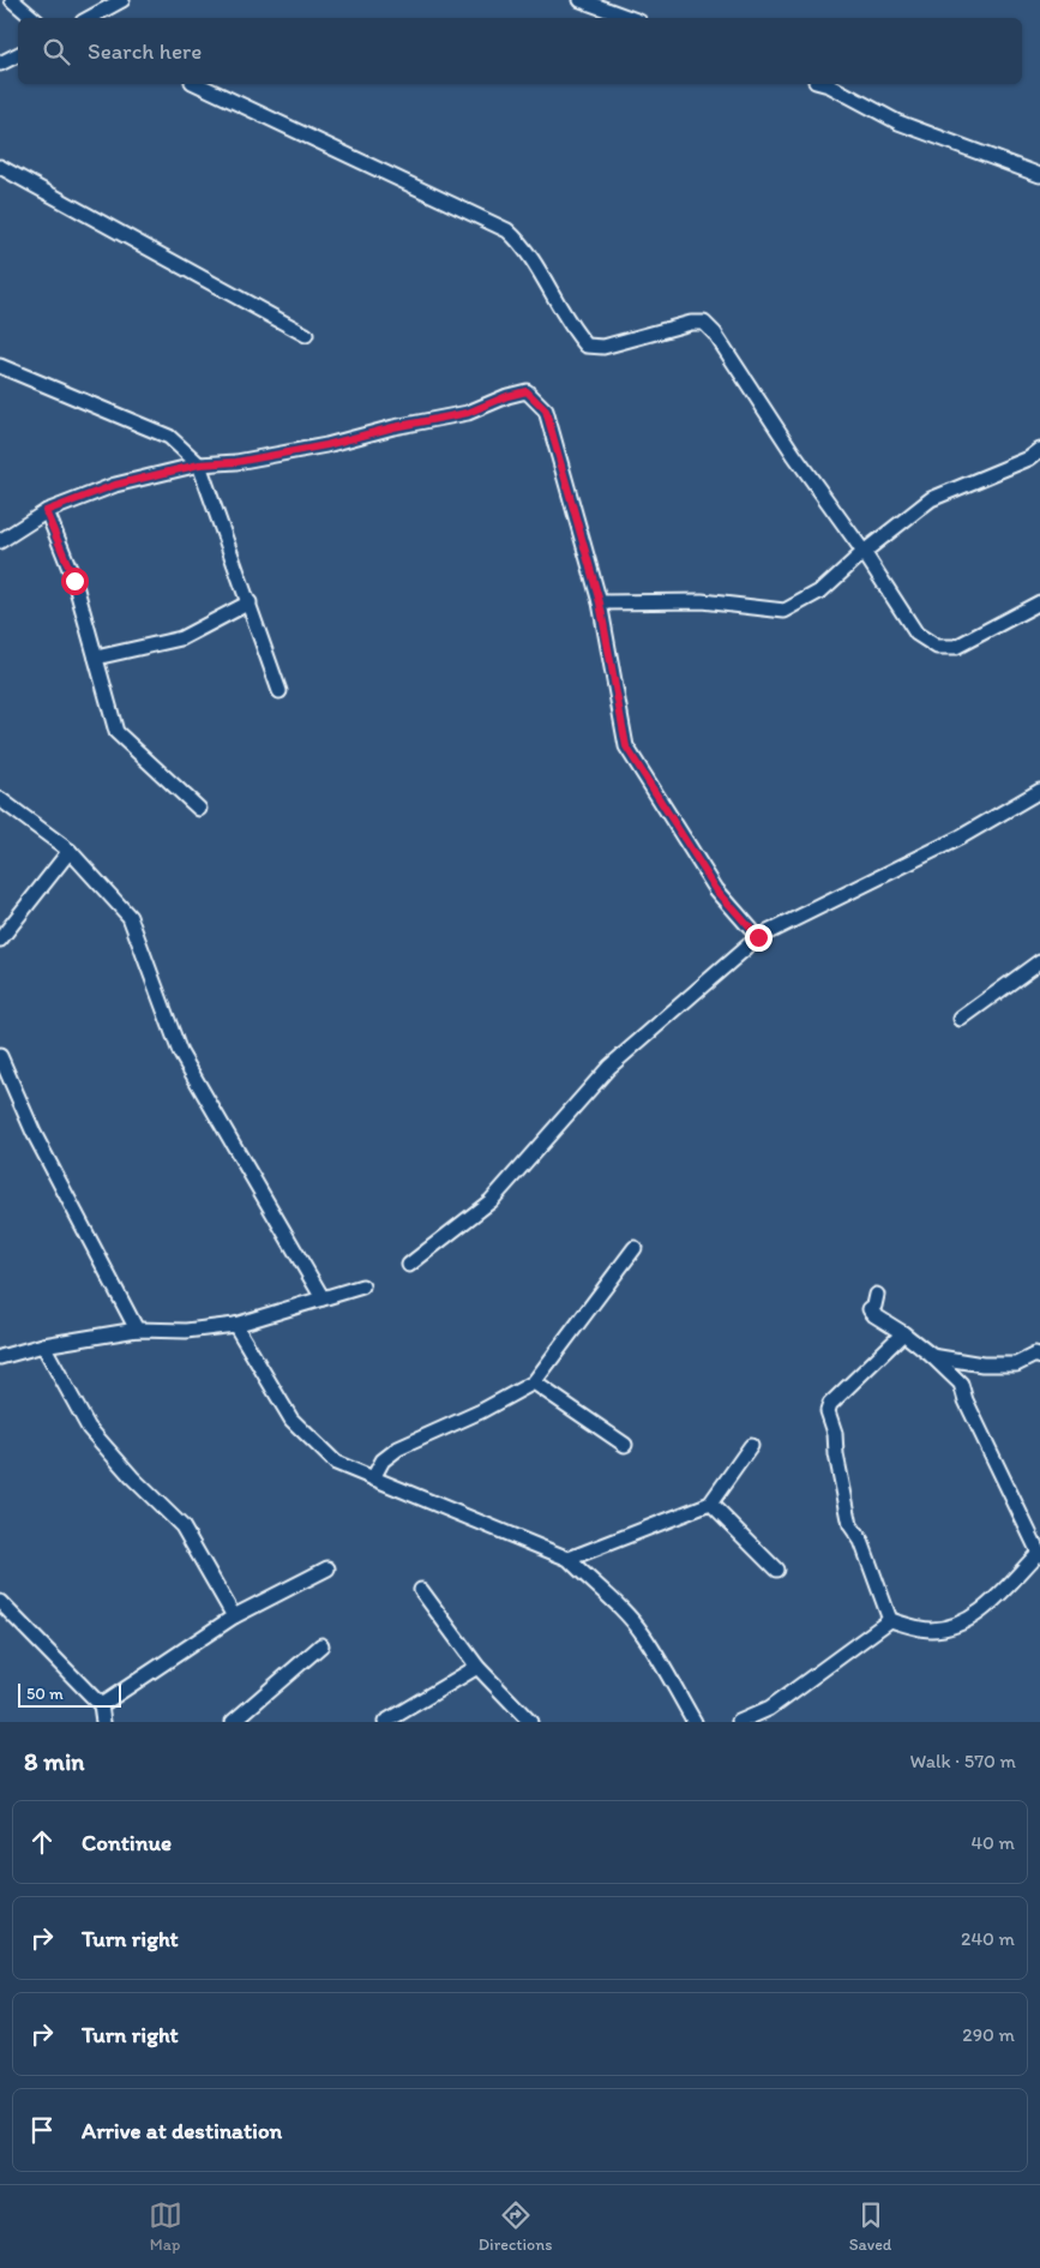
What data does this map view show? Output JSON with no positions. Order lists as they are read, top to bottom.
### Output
{
  "scale_bar": "50 m",
  "page": {
    "search": "Search here",
    "scale": "50 m",
    "heading": ["8 min", "Walk · 570 m"],
    "list": [
      ["Continue", "40 m"],
      ["Turn right", "240 m"],
      ["Turn right", "290 m"],
      "Arrive at destination"
    ],
    "nav": ["Map", "Directions", "Saved"]
  }
}
